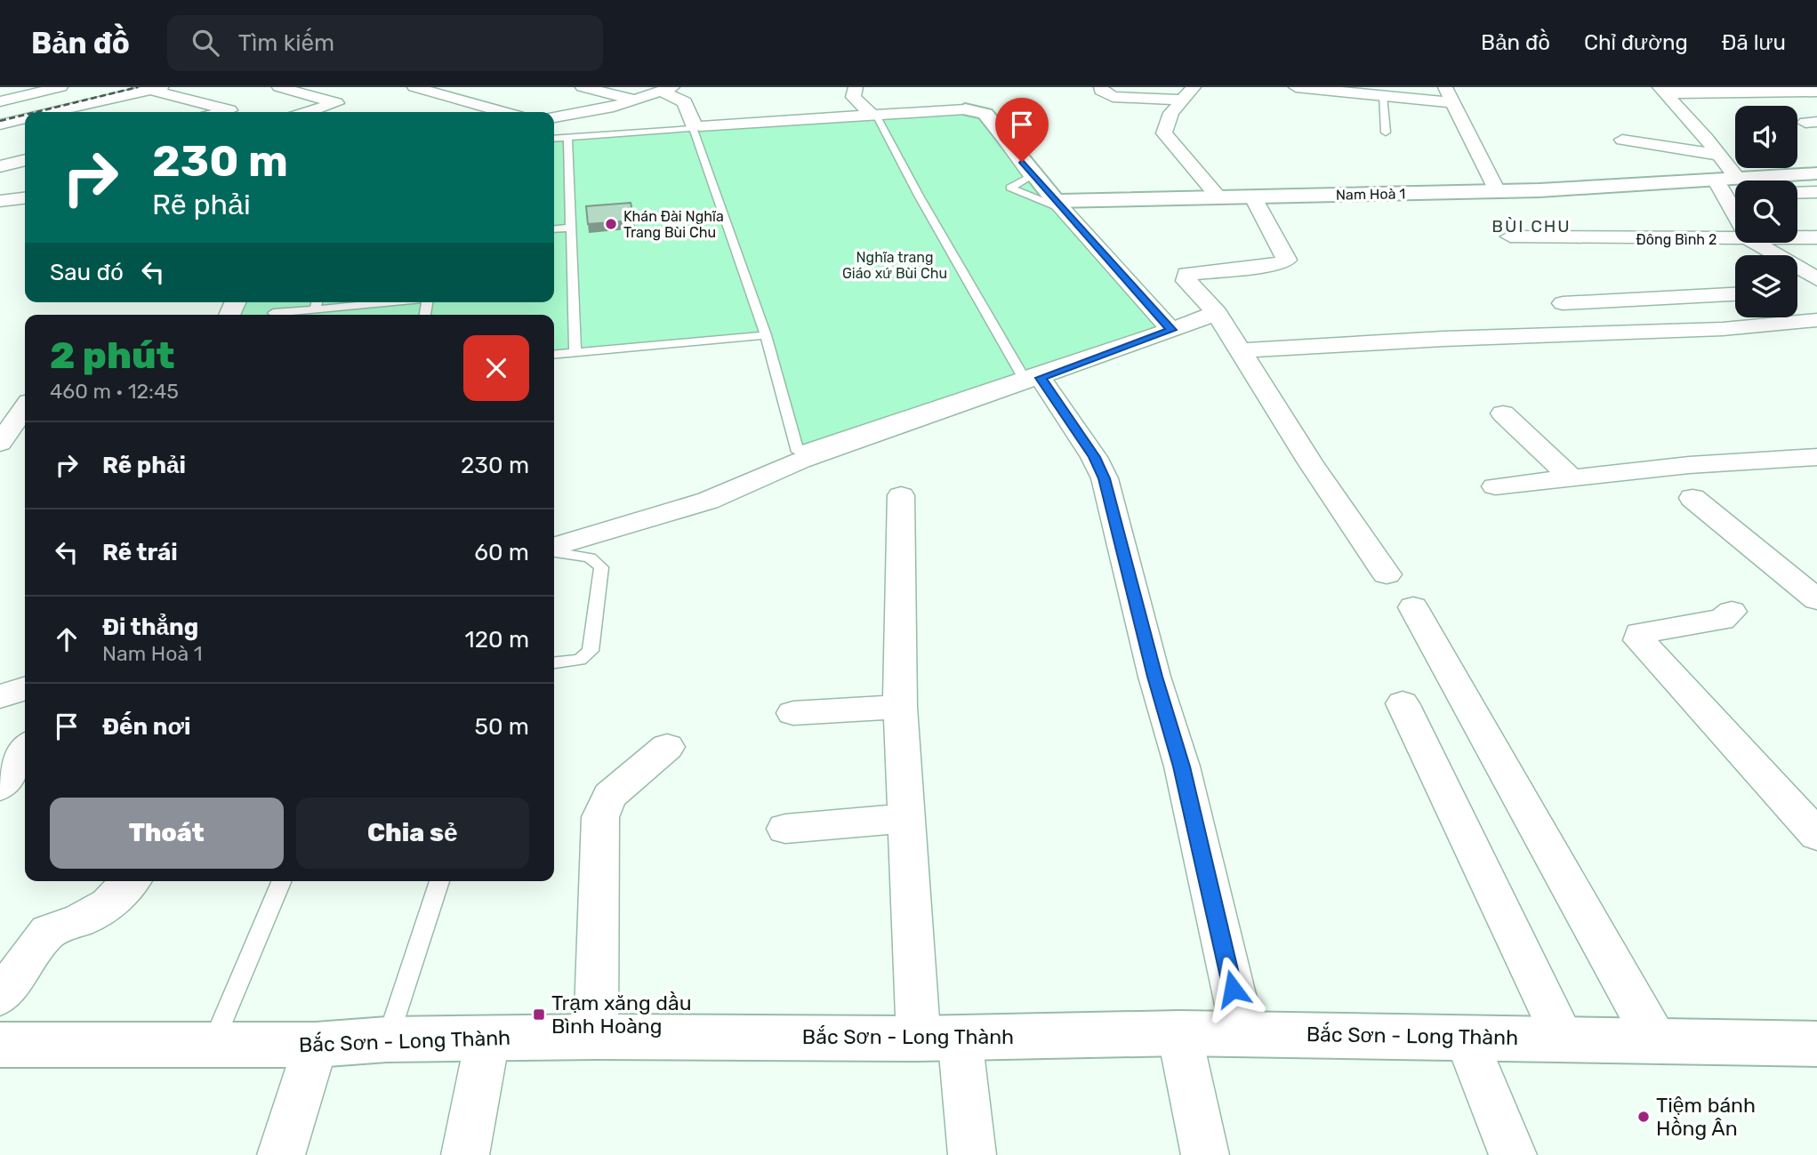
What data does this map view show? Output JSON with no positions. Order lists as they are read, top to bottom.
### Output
{
  "streets": {
    "street": ["Nam Hoà 1", "Đông Bình 2", "Bắc Sơn - Long Thành"]
  },
  "districts": ["BÙI CHU"],
  "parks": ["Nghĩa trang Giáo xứ Bùi Chu"],
  "places": {
    "other": ["Khán Đài Nghĩa Trang Bùi Chu", "Tiệm bánh Hồng Ân"],
    "transit": ["Trạm xăng dầu Bình Hoàng"]
  },
  "page": {
    "header": "Bản đồ",
    "search": "Tìm kiếm",
    "nav": ["Bản đồ", "Chỉ đường", "Đã lưu"],
    "turn": ["230 m", "Rẽ phải"],
    "then": "Sau đó",
    "heading": ["2 phút", "460 m · 12:45"],
    "list": [
      {
        "name": "Rẽ phải",
        "value": "230 m"
      },
      {
        "name": "Rẽ trái",
        "value": "60 m"
      },
      {
        "name": "Đi thẳng",
        "note": "Nam Hoà 1",
        "value": "120 m"
      },
      {
        "name": "Đến nơi",
        "value": "50 m"
      }
    ],
    "buttons": ["Thoát", "Chia sẻ"]
  }
}
